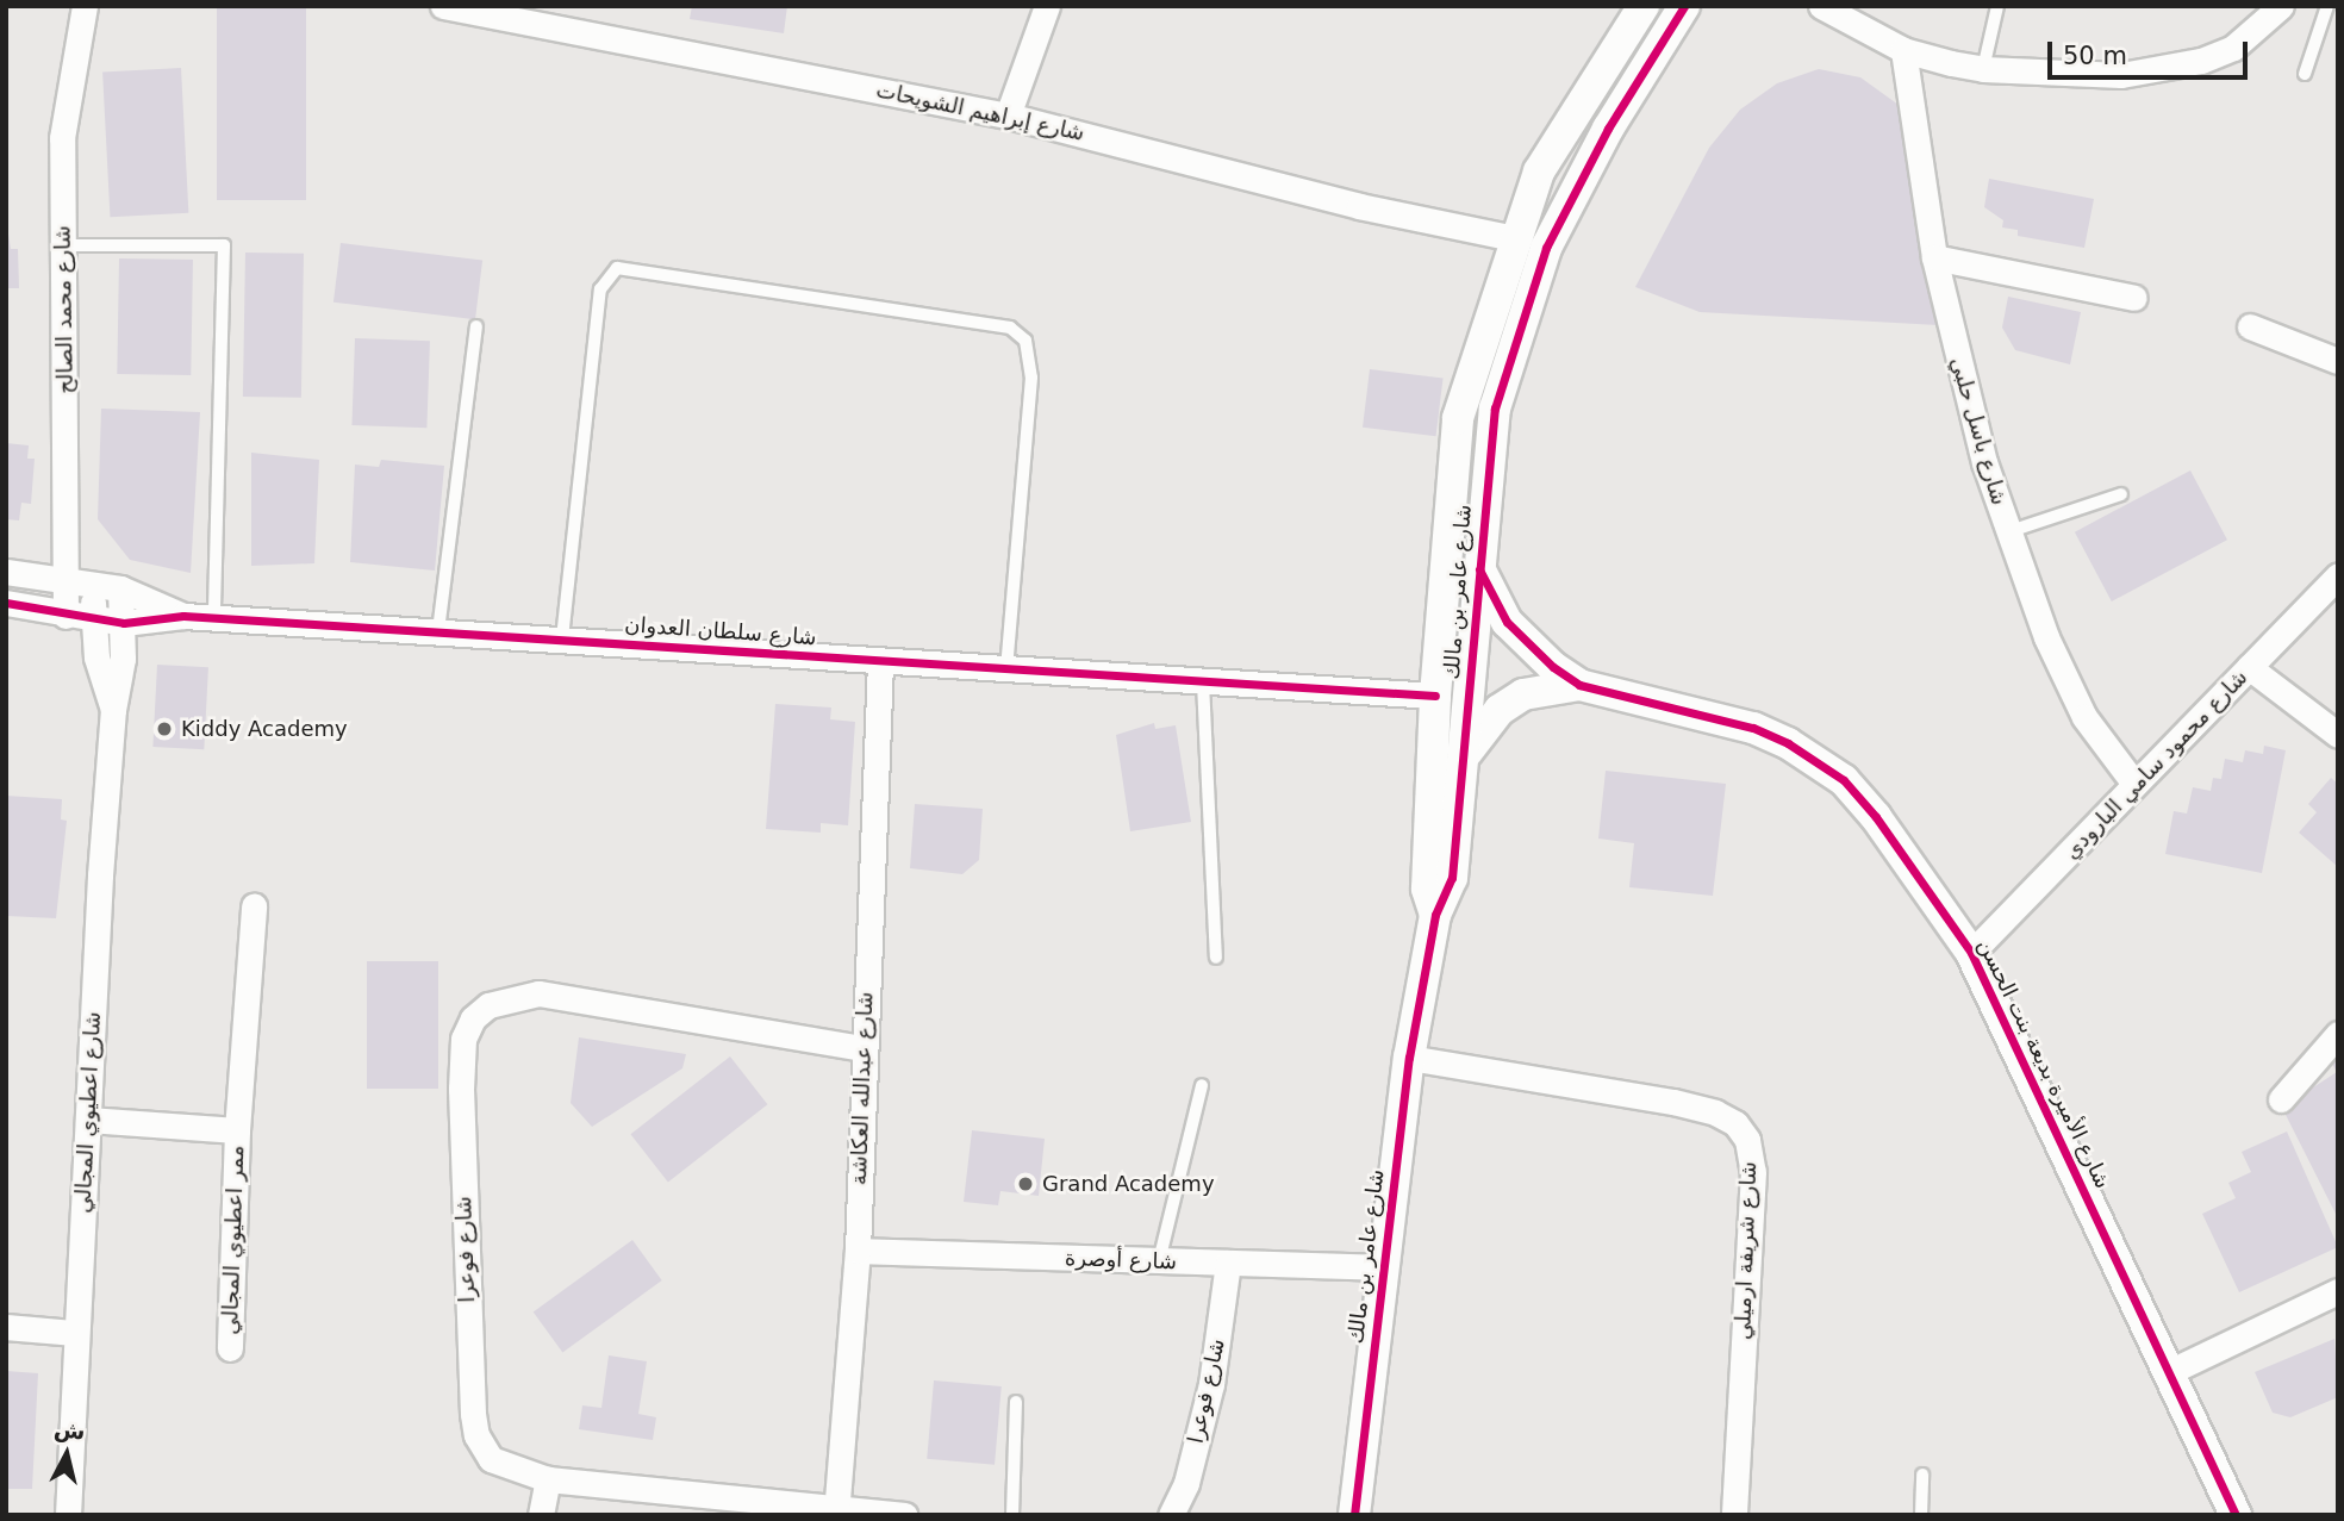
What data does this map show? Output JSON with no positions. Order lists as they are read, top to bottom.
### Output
{
  "streets": {
    "street": [
      "شارع إبراهيم الشويحات",
      "شارع محمد الصالح",
      "شارع باسل حلبي",
      "شارع عامر بن مالك",
      "شارع سلطان العدوان",
      "شارع محمود سامي البارودي",
      "شارع الأميرة بديعة بنت الحسن",
      "شارع عبدالله العكاشة",
      "شارع اعطيوي المجالي",
      "ممر اعطيوي المجالي",
      "شارع فوعرا",
      "شارع شريفة ارميلي",
      "شارع أوصرة"
    ]
  },
  "crossings": [
    ["شارع إبراهيم الشويحات", "شارع عامر بن مالك"],
    ["شارع محمد الصالح", "شارع سلطان العدوان"],
    ["شارع باسل حلبي", "شارع محمود سامي البارودي"],
    ["شارع عامر بن مالك", "شارع سلطان العدوان"],
    ["شارع عامر بن مالك", "شارع الأميرة بديعة بنت الحسن"],
    ["شارع عامر بن مالك", "شارع شريفة ارميلي"],
    ["شارع عامر بن مالك", "شارع أوصرة"],
    ["شارع سلطان العدوان", "شارع عبدالله العكاشة"],
    ["شارع سلطان العدوان", "شارع اعطيوي المجالي"],
    ["شارع محمود سامي البارودي", "شارع الأميرة بديعة بنت الحسن"],
    ["شارع عبدالله العكاشة", "شارع فوعرا"],
    ["شارع عبدالله العكاشة", "شارع أوصرة"],
    ["شارع اعطيوي المجالي", "ممر اعطيوي المجالي"],
    ["شارع فوعرا", "شارع أوصرة"]
  ],
  "places": ["Kiddy Academy", "Grand Academy"],
  "scale_bar": "50 m",
  "north": "top"
}
